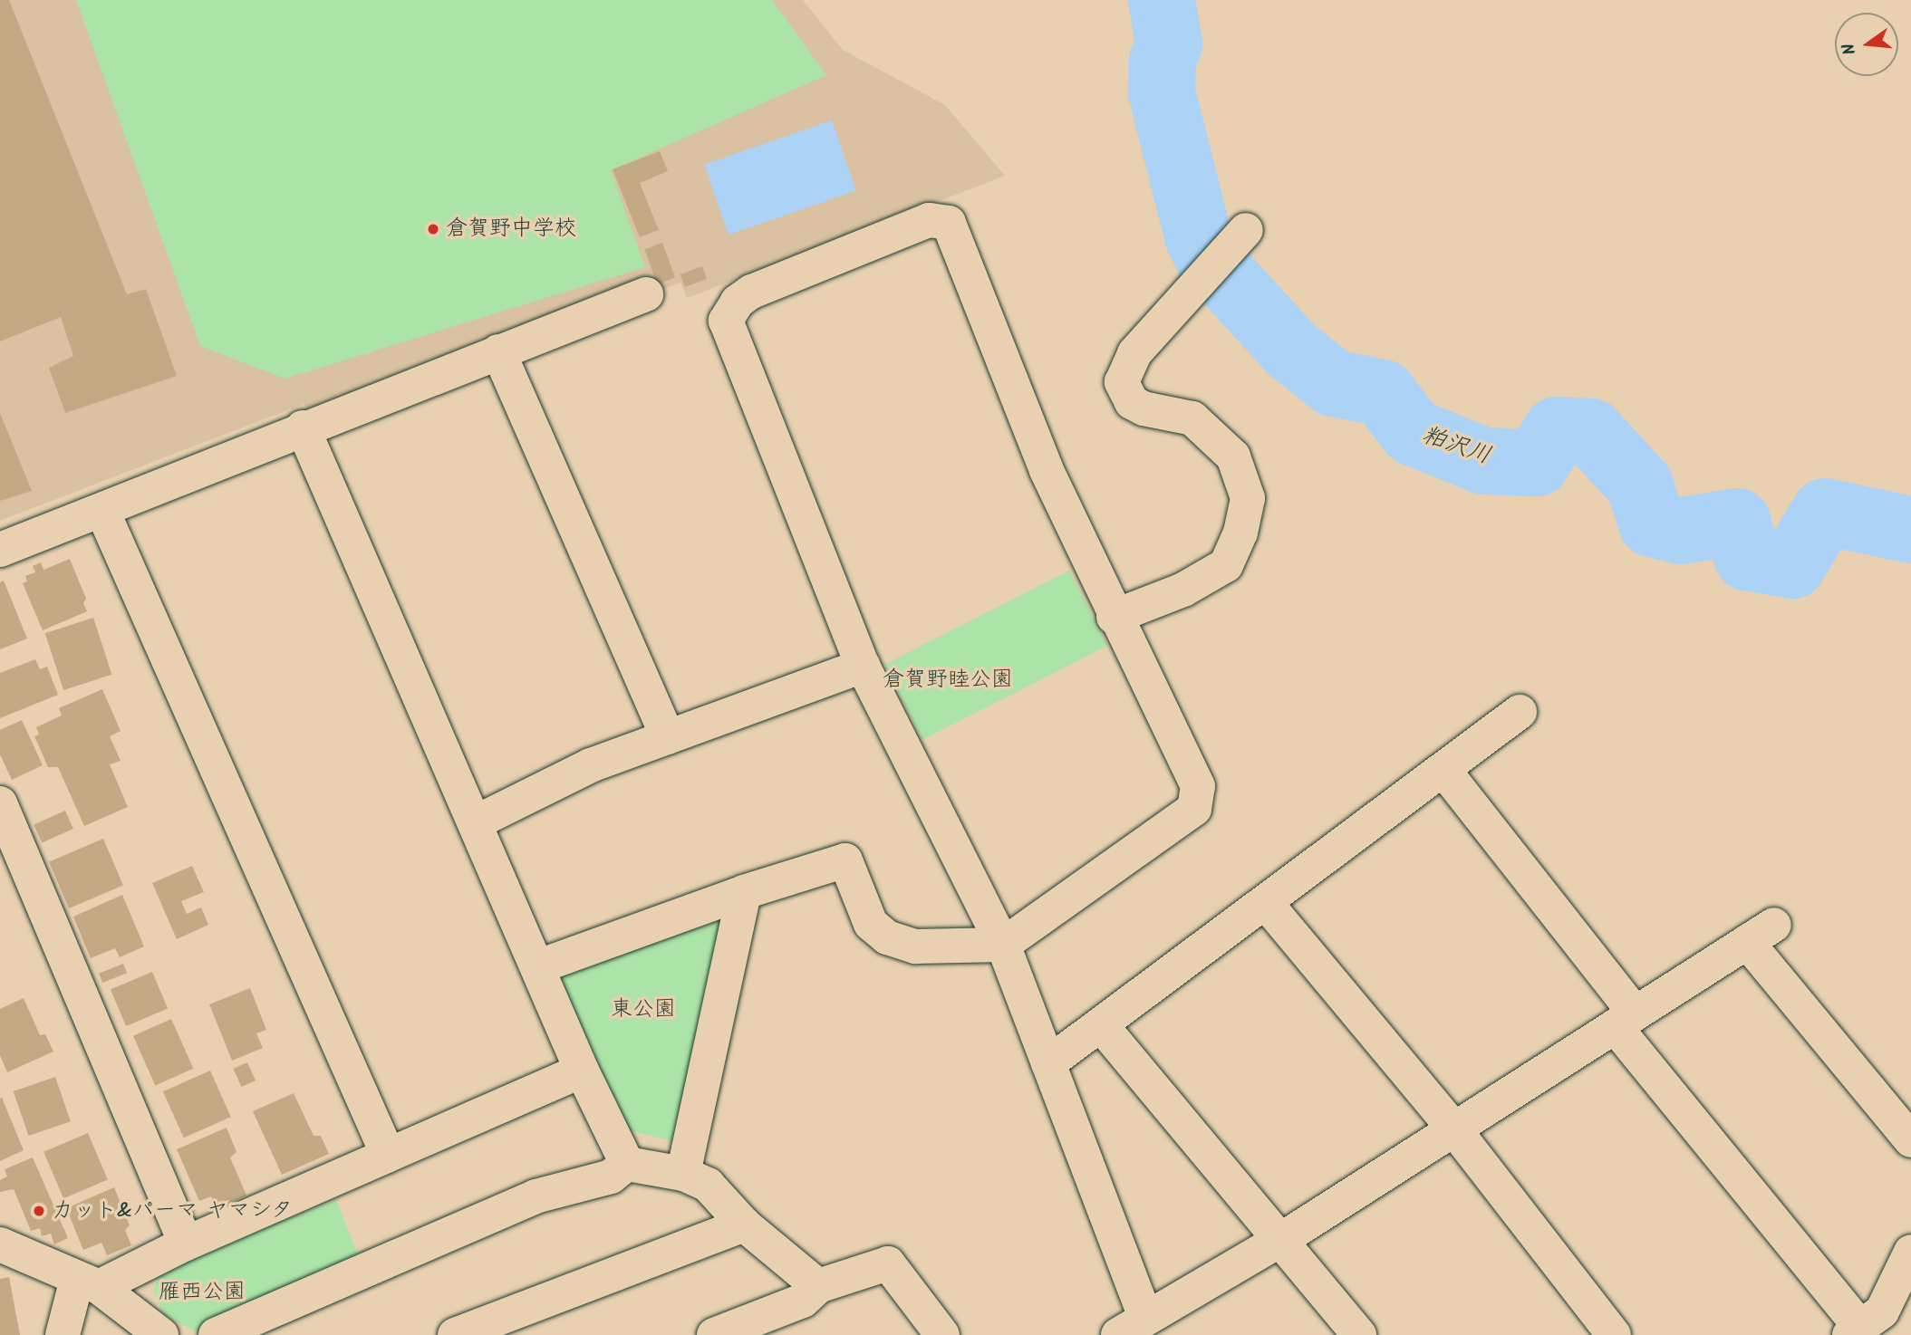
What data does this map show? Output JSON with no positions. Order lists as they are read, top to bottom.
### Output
{
  "water": ["粕沢川"],
  "parks": ["倉賀野睦公園", "東公園", "雁西公園"],
  "places": ["倉賀野中学校", "カット&パーマ ヤマシタ"],
  "north": "left"
}
